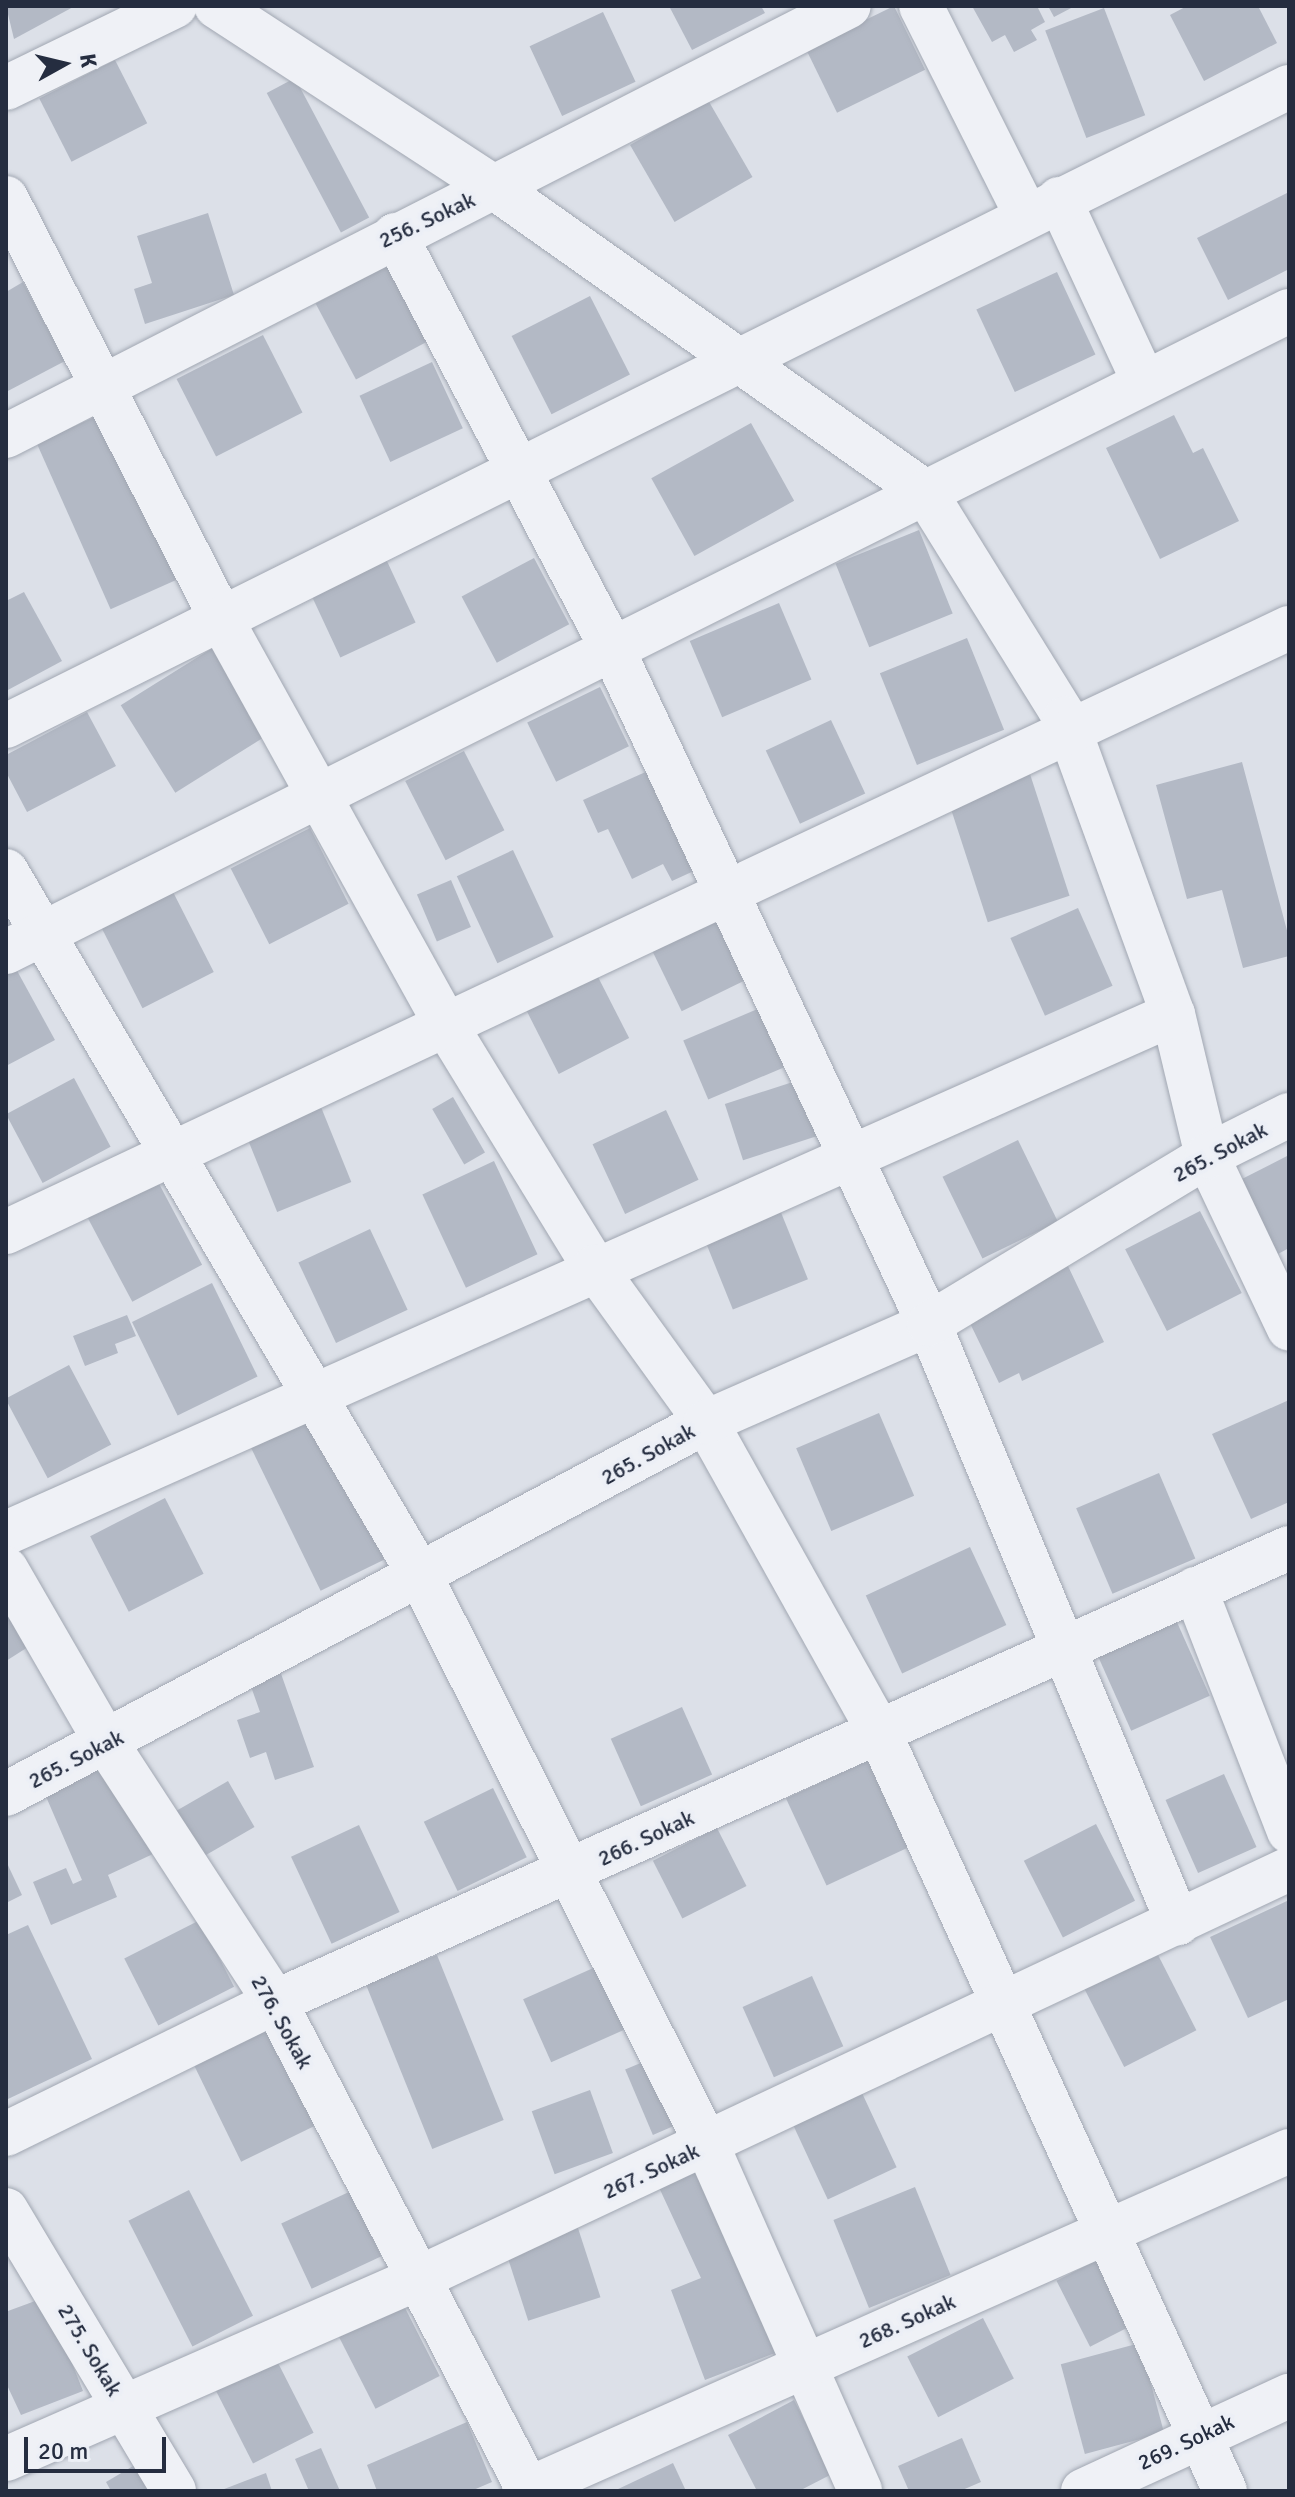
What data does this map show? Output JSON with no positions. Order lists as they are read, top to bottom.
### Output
{
  "streets": {
    "street": [
      "256. Sokak",
      "265. Sokak",
      "266. Sokak",
      "276. Sokak",
      "267. Sokak",
      "268. Sokak",
      "275. Sokak",
      "269. Sokak"
    ]
  },
  "crossings": [
    ["265. Sokak", "276. Sokak"],
    ["266. Sokak", "276. Sokak"],
    ["276. Sokak", "267. Sokak"],
    ["276. Sokak", "268. Sokak"],
    ["267. Sokak", "275. Sokak"]
  ],
  "scale_bar": "20 m",
  "north": "right"
}
